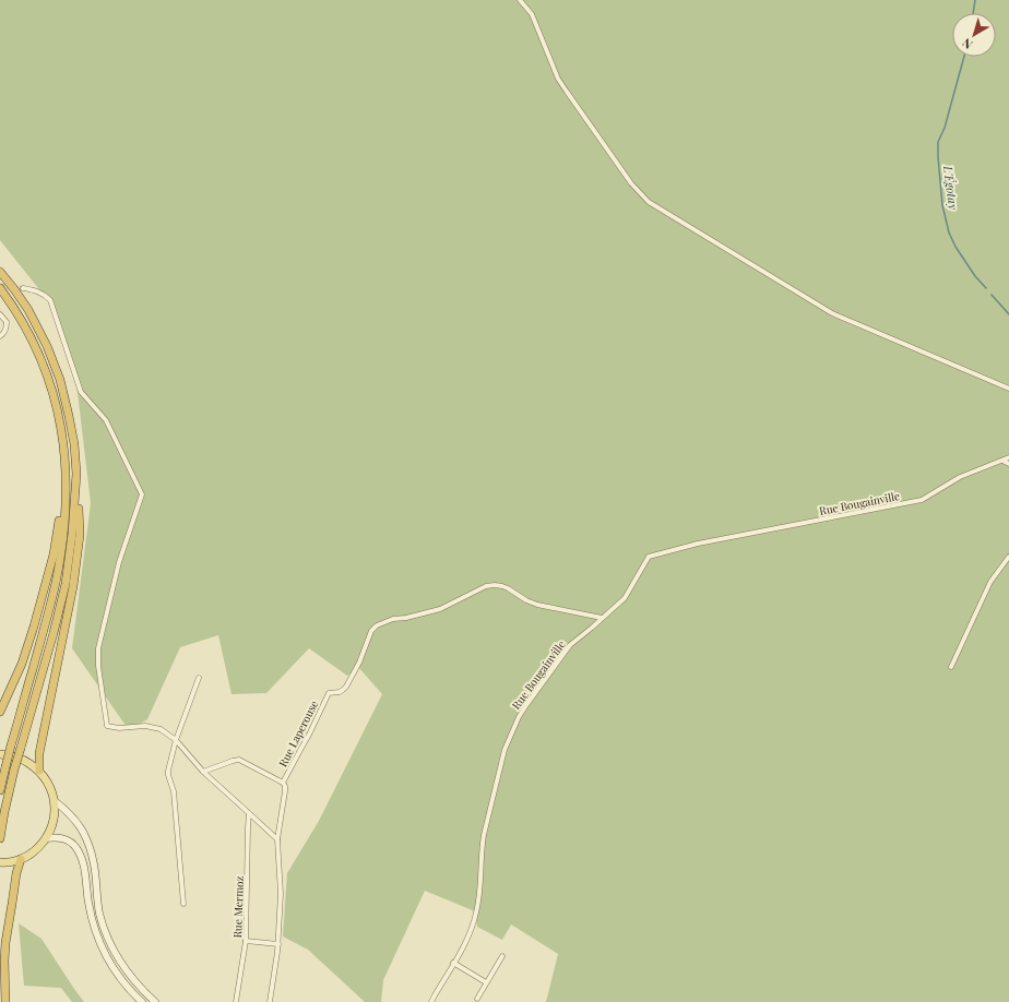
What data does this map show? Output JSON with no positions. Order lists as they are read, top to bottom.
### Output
{
  "streets": {
    "street": ["Rue Bougainville", "Rue Laperouse", "Rue Mermoz"]
  },
  "crossings": [
    ["Rue Bougainville", "Rue Laperouse"]
  ],
  "water": ["L'Égotay"],
  "north": "bottom left"
}
